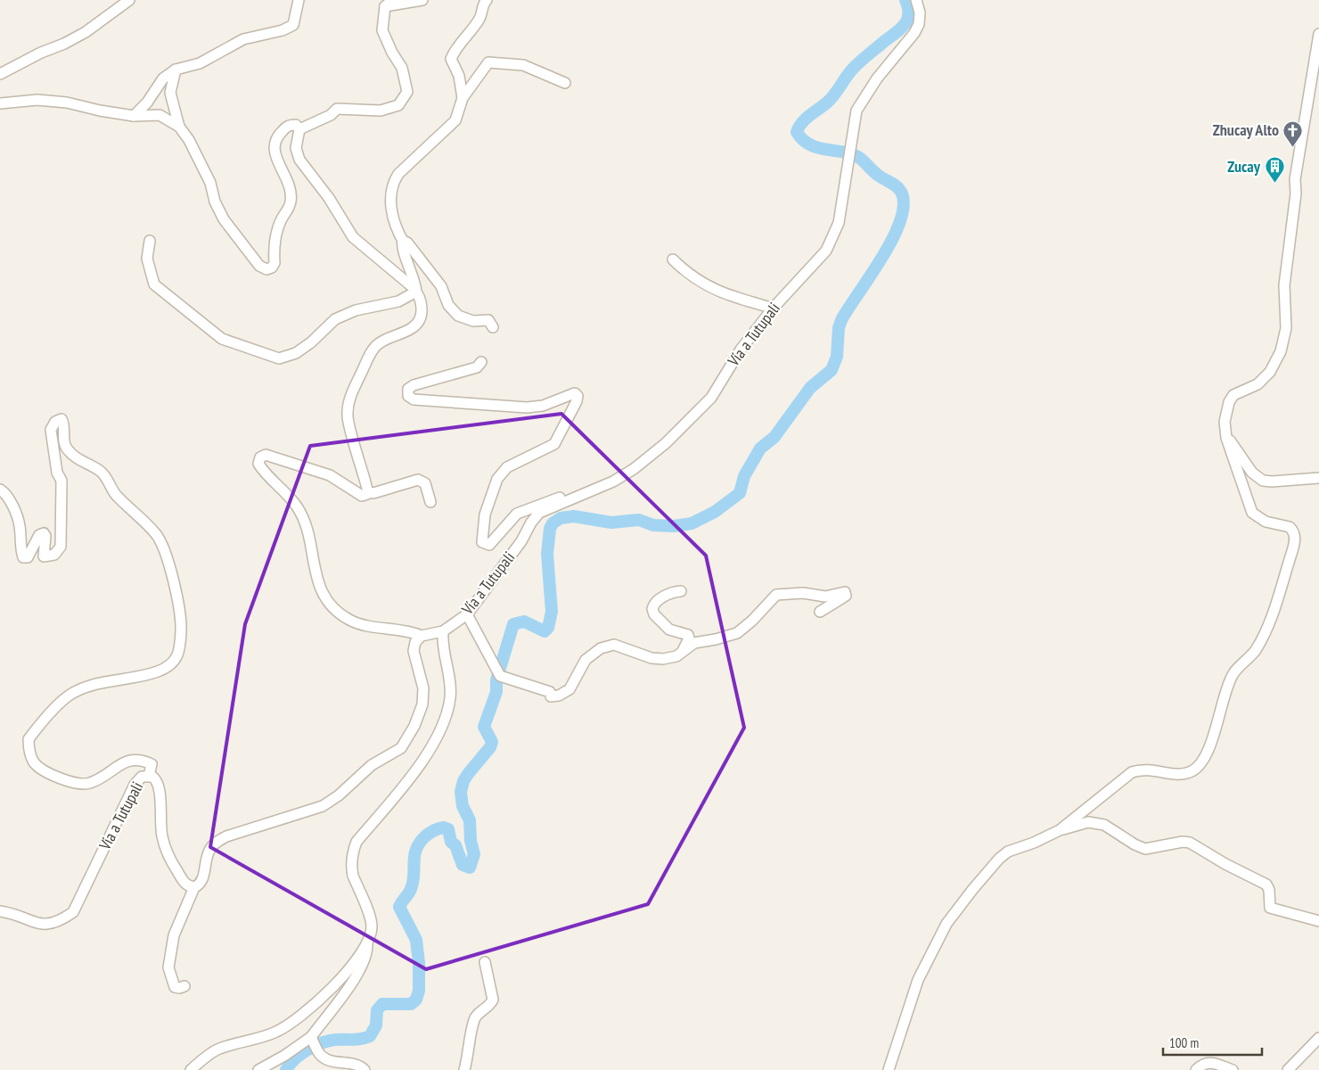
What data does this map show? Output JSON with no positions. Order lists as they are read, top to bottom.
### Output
{
  "streets": {
    "street": ["Vía a Tutupali"]
  },
  "places": {
    "church": ["Zhucay Alto"],
    "building": ["Zucay"]
  },
  "scale_bar": "100 m"
}
